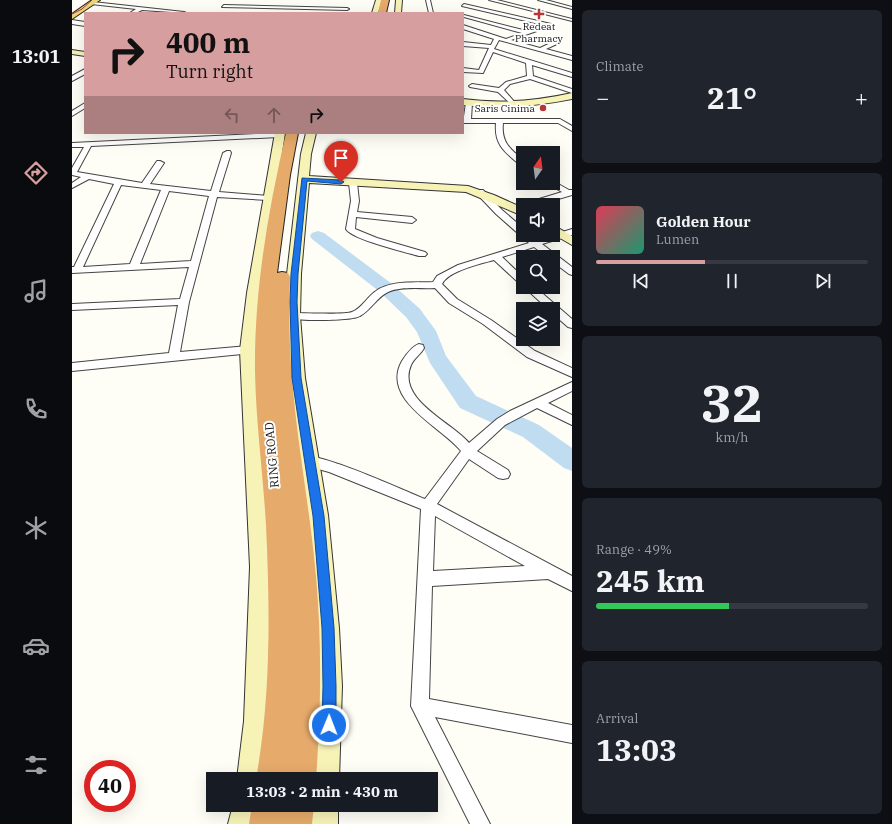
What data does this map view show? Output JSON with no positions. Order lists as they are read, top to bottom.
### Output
{
  "streets": {
    "highway": ["RING ROAD"]
  },
  "places": {
    "health": ["Redeat Pharmacy"],
    "other": ["Saris Cinima"]
  },
  "north": "top",
  "page": {
    "tabs": "13:01",
    "tile": [
      "Climate",
      ["32", "km/h"],
      ["Range · 49%", "245 km"],
      ["Arrival", "13:03"]
    ],
    "turn": ["400 m", "Turn right"],
    "heat": ["−", "21°", "+"],
    "song": ["Golden Hour", "Lumen"],
    "limit": "40",
    "trip": "13:03 · 2 min · 430 m"
  }
}
